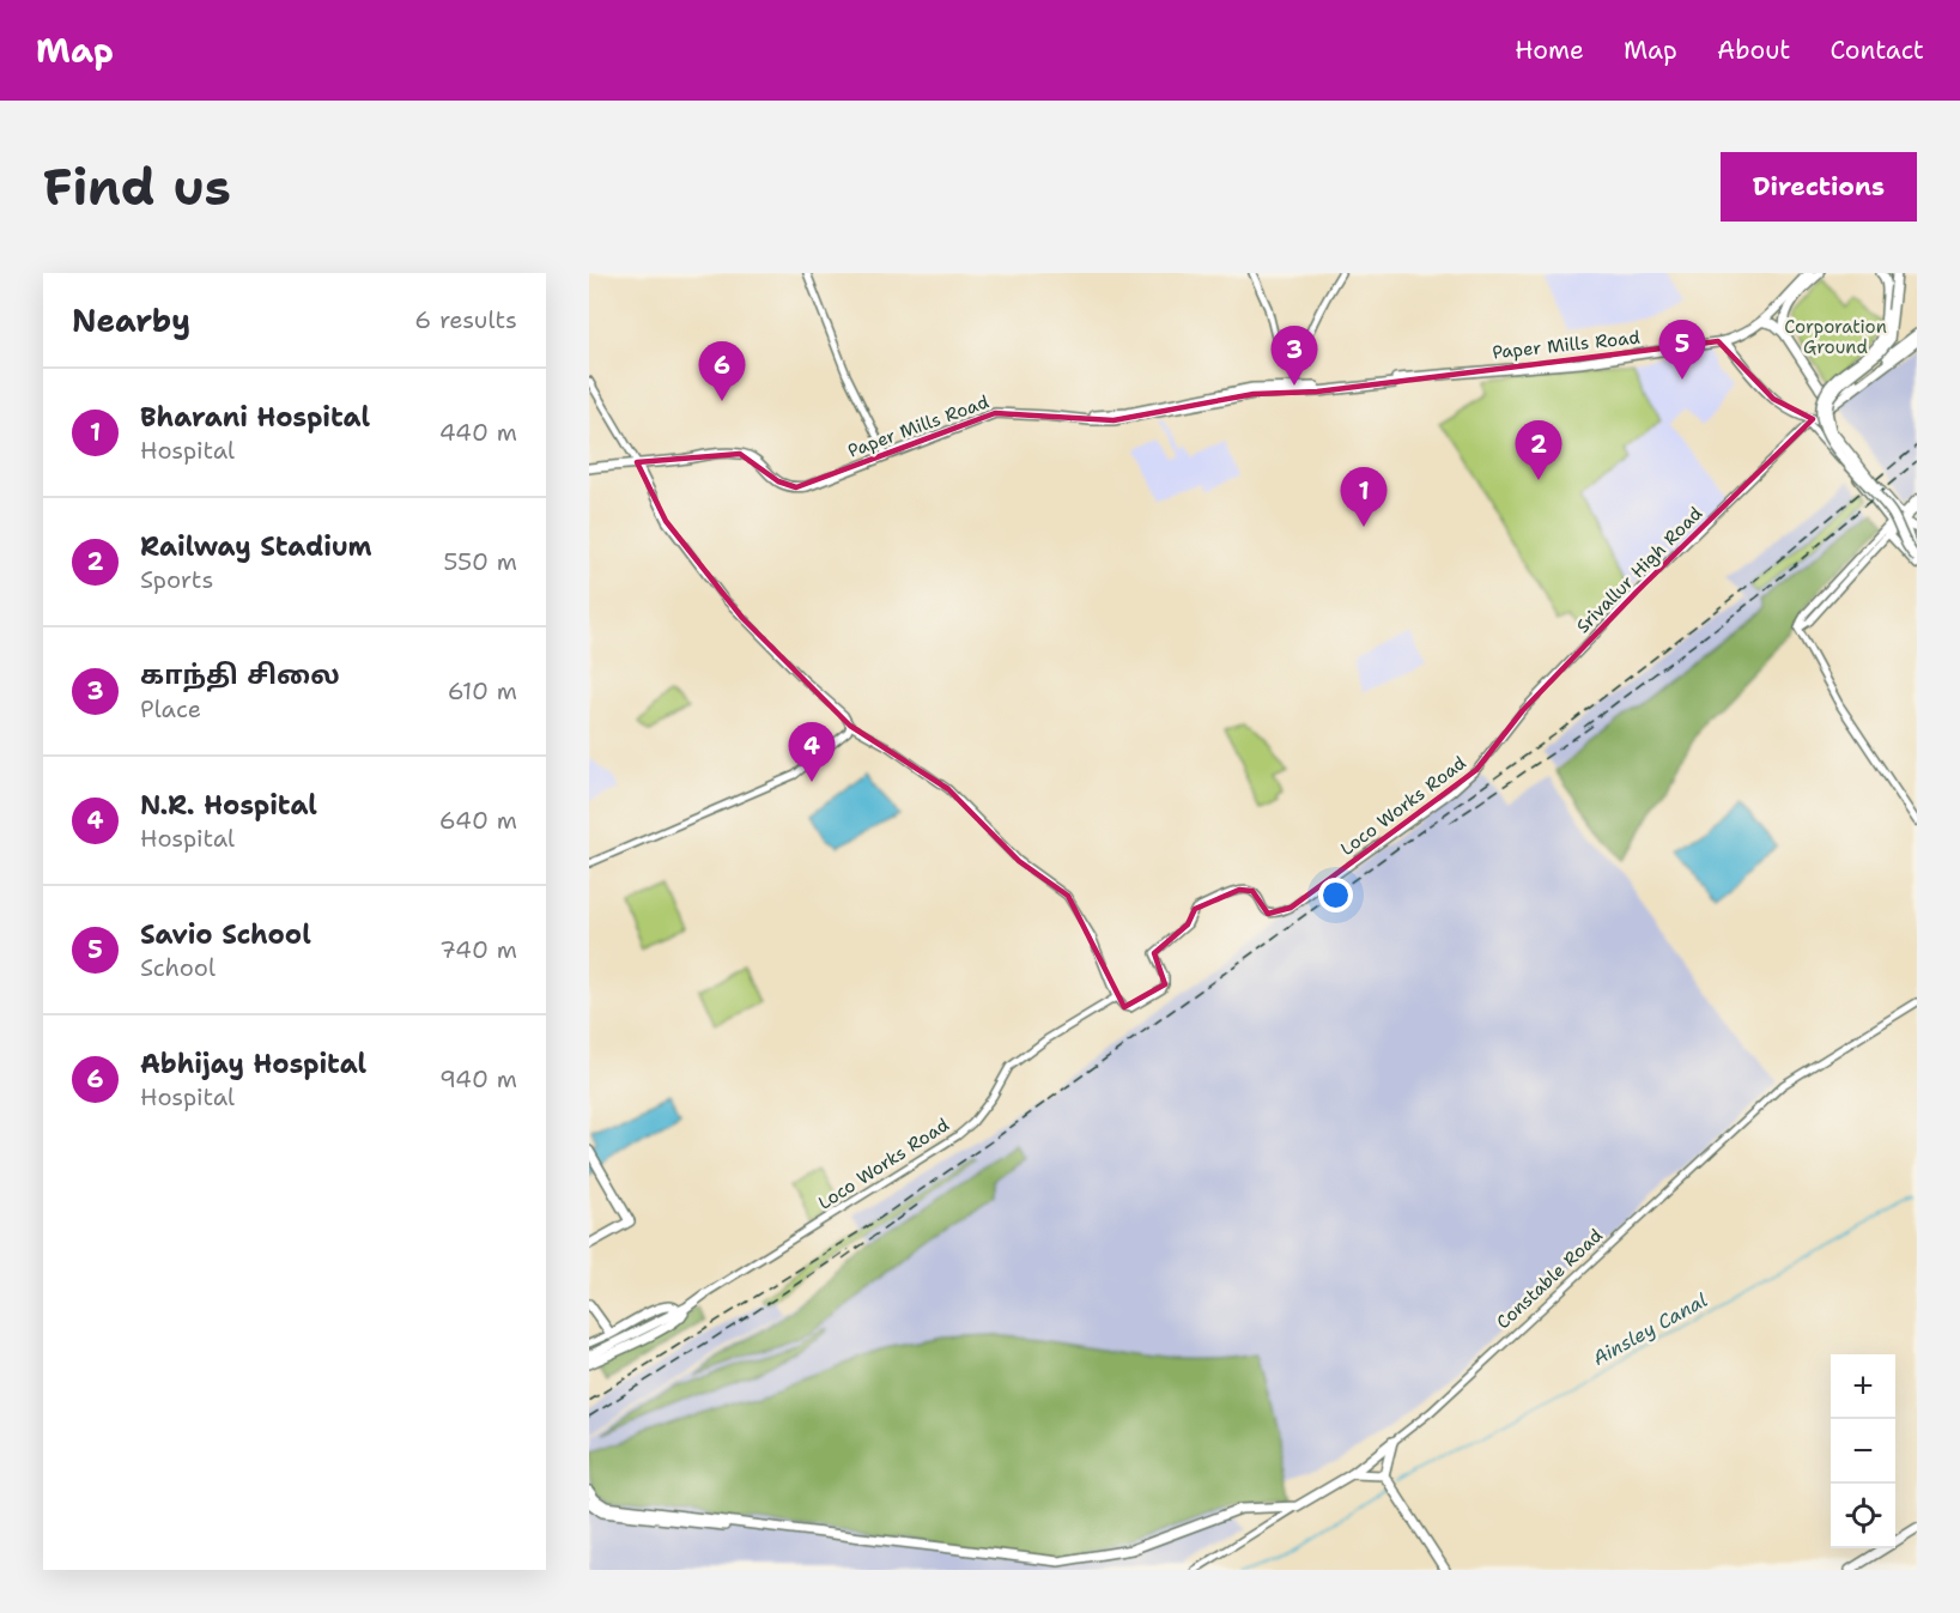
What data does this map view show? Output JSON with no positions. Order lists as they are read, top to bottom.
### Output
{
  "streets": {
    "main road": ["Paper Mills Road", "Constable Road"],
    "street": ["Srivallur High Road", "Loco Works Road"]
  },
  "crossings": [
    ["Srivallur High Road", "Loco Works Road"]
  ],
  "water": ["Ainsley Canal"],
  "parks": ["Corporation Ground"],
  "page": {
    "header": "Map",
    "nav": [
      "Home",
      "Map",
      "About",
      "Contact"
    ],
    "buttons": "Directions",
    "title": "Find us",
    "heading": ["Nearby", "6 results"],
    "pins": [
      "5",
      "3",
      "6",
      "2",
      "1",
      "4"
    ],
    "list": [
      {
        "mark": "1",
        "name": "Bharani Hospital",
        "note": "Hospital",
        "value": "440 m"
      },
      {
        "mark": "2",
        "name": "Railway Stadium",
        "note": "Sports",
        "value": "550 m"
      },
      {
        "mark": "3",
        "name": "காந்தி சிலை",
        "note": "Place",
        "value": "610 m"
      },
      {
        "mark": "4",
        "name": "N.R. Hospital",
        "note": "Hospital",
        "value": "640 m"
      },
      {
        "mark": "5",
        "name": "Savio School",
        "note": "School",
        "value": "740 m"
      },
      {
        "mark": "6",
        "name": "Abhijay Hospital",
        "note": "Hospital",
        "value": "940 m"
      }
    ],
    "map_buttons": ["+", "−"]
  }
}
